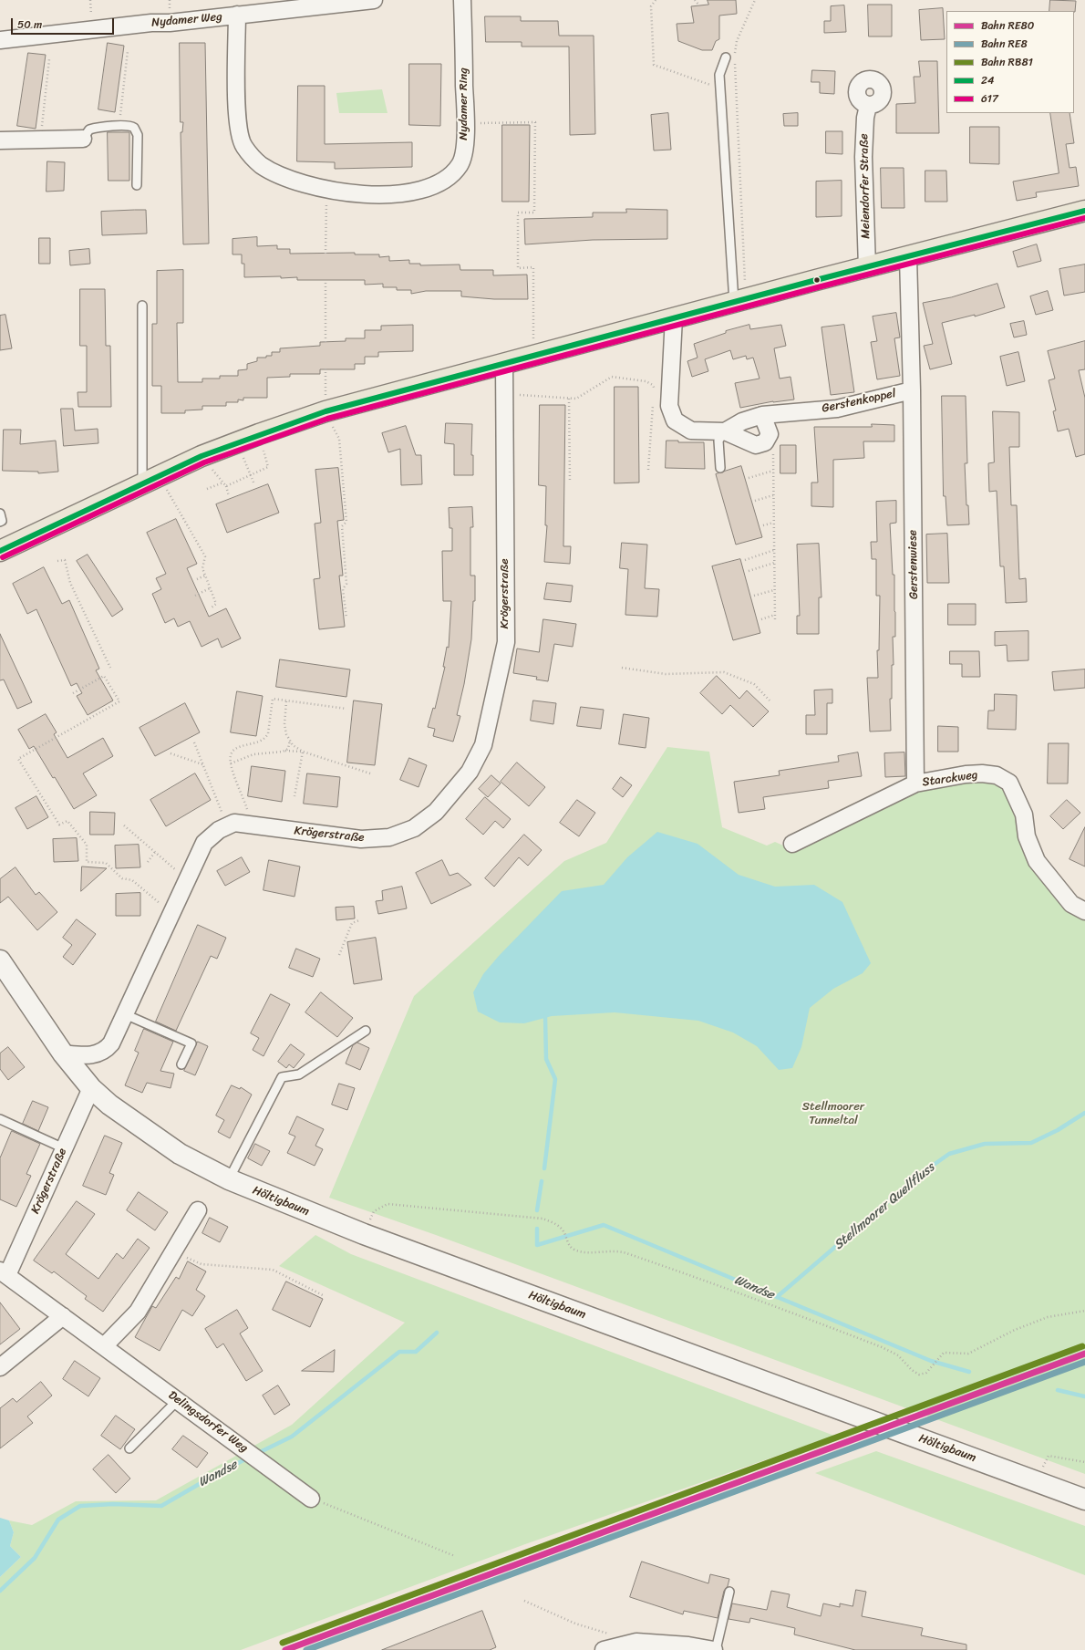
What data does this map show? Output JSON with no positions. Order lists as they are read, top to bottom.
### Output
{
  "streets": {
    "main road": ["Höltigbaum"],
    "street": [
      "Nydamer Weg",
      "Nydamer Ring",
      "Meiendorfer Straße",
      "Gerstenkoppel",
      "Gerstenwiese",
      "Krögerstraße",
      "Starckweg",
      "Delingsdorfer Weg"
    ]
  },
  "crossings": [
    ["Nydamer Weg", "Nydamer Ring"],
    ["Gerstenkoppel", "Gerstenwiese"],
    ["Gerstenwiese", "Starckweg"],
    ["Krögerstraße", "Höltigbaum"],
    ["Krögerstraße", "Delingsdorfer Weg"]
  ],
  "water": ["Stellmoorer Quellfluss", "Wandse"],
  "parks": ["Stellmoorer Tunneltal"],
  "lines": [
    "transit line 24",
    "transit line 617",
    "rail line RB81",
    "rail line RE80",
    "rail line RE8"
  ],
  "legend": [
    "Bahn RE80",
    "Bahn RE8",
    "Bahn RB81",
    "24",
    "617"
  ],
  "scale_bar": "50 m"
}
